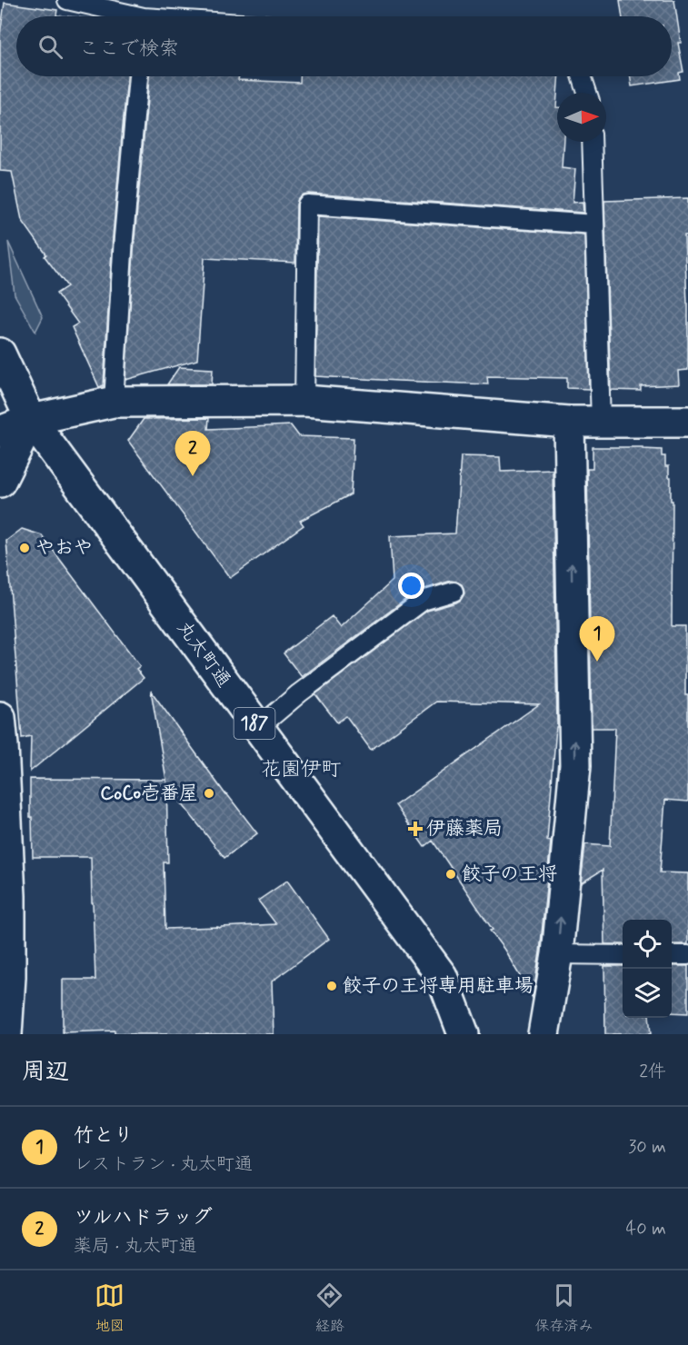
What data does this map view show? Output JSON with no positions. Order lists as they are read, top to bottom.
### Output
{
  "streets": {
    "street": ["丸太町通", "187"]
  },
  "districts": ["花園伊町"],
  "places": {
    "other": [
      "やおや",
      "CoCo壱番屋",
      "餃子の王将",
      "餃子の王将専用駐車場"
    ],
    "health": ["伊藤薬局"]
  },
  "north": "right",
  "page": {
    "search": "ここで検索",
    "pins": ["2", "1"],
    "heading": ["周辺", "2件"],
    "list": [
      {
        "mark": "1",
        "name": "竹とり",
        "note": "レストラン · 丸太町通",
        "value": "30 m"
      },
      {
        "mark": "2",
        "name": "ツルハドラッグ",
        "note": "薬局 · 丸太町通",
        "value": "40 m"
      }
    ],
    "nav": ["地図", "経路", "保存済み"]
  }
}
